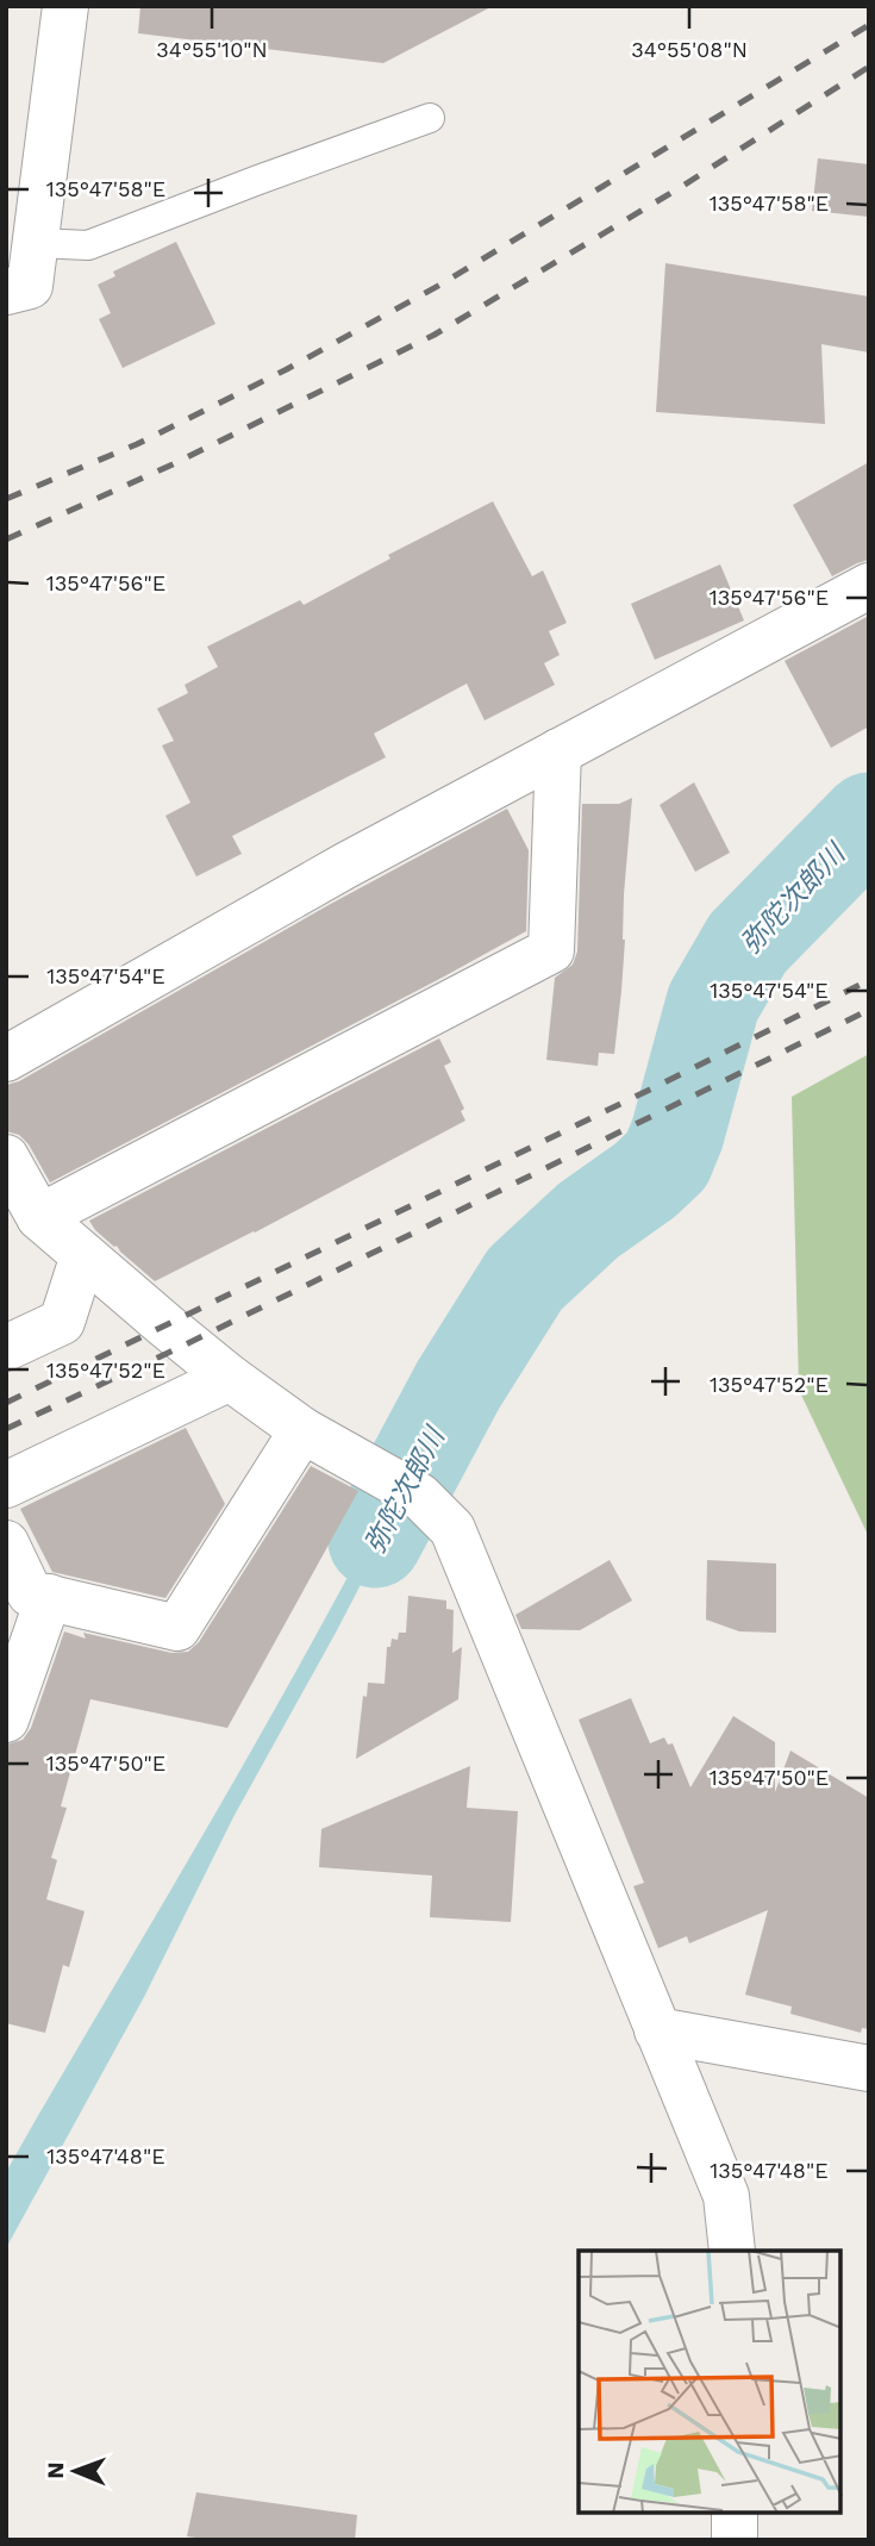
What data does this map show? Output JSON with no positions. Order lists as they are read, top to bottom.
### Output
{
  "water": ["弥陀次郎川"],
  "north": "left",
  "coordinates": [
    "34°55'10\"N",
    "34°55'08\"N",
    "135°47'58\"E",
    "135°47'56\"E",
    "135°47'54\"E",
    "135°47'52\"E",
    "135°47'50\"E",
    "135°47'48\"E"
  ]
}
